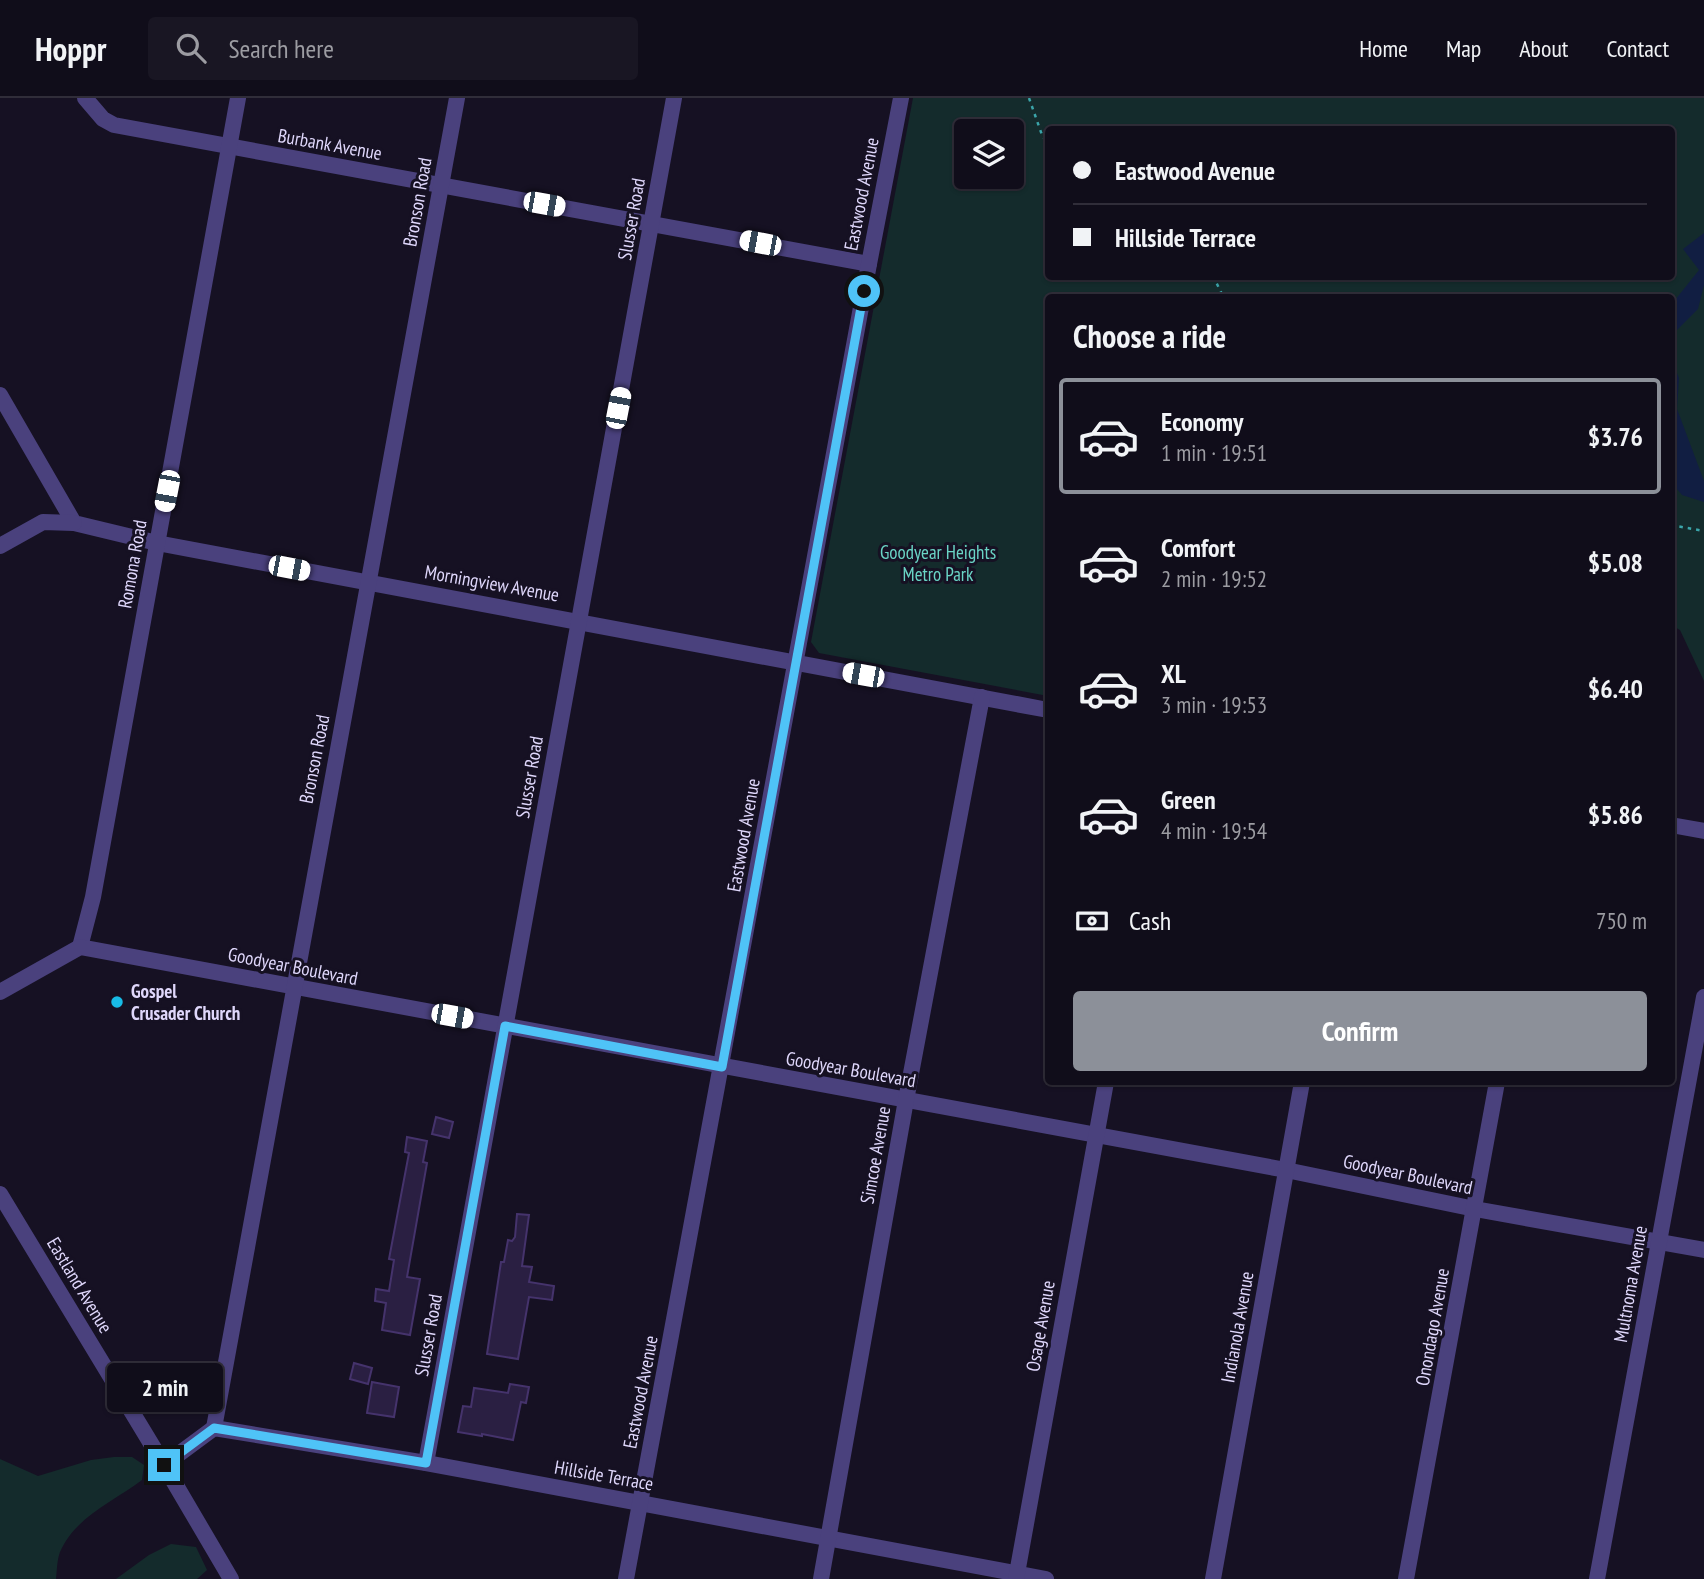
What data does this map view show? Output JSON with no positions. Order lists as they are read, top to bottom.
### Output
{
  "streets": {
    "street": [
      "Burbank Avenue",
      "Eastwood Avenue",
      "Bronson Road",
      "Slusser Road",
      "Romona Road",
      "Morningview Avenue",
      "Goodyear Boulevard",
      "Simcoe Avenue",
      "Multnoma Avenue",
      "Eastland Avenue",
      "Osage Avenue",
      "Indianola Avenue",
      "Onondago Avenue",
      "Hillside Terrace"
    ]
  },
  "crossings": [
    ["Burbank Avenue", "Eastwood Avenue"],
    ["Burbank Avenue", "Bronson Road"],
    ["Burbank Avenue", "Slusser Road"],
    ["Burbank Avenue", "Romona Road"],
    ["Eastwood Avenue", "Morningview Avenue"],
    ["Eastwood Avenue", "Goodyear Boulevard"],
    ["Eastwood Avenue", "Hillside Terrace"],
    ["Bronson Road", "Morningview Avenue"],
    ["Bronson Road", "Goodyear Boulevard"],
    ["Bronson Road", "Hillside Terrace"],
    ["Slusser Road", "Morningview Avenue"],
    ["Slusser Road", "Goodyear Boulevard"],
    ["Slusser Road", "Hillside Terrace"],
    ["Romona Road", "Morningview Avenue"],
    ["Romona Road", "Goodyear Boulevard"],
    ["Morningview Avenue", "Simcoe Avenue"],
    ["Goodyear Boulevard", "Simcoe Avenue"],
    ["Goodyear Boulevard", "Multnoma Avenue"],
    ["Goodyear Boulevard", "Osage Avenue"],
    ["Goodyear Boulevard", "Indianola Avenue"],
    ["Goodyear Boulevard", "Onondago Avenue"],
    ["Simcoe Avenue", "Hillside Terrace"],
    ["Osage Avenue", "Hillside Terrace"]
  ],
  "parks": ["Goodyear Heights Metro Park"],
  "places": ["Gospel Crusader Church"],
  "page": {
    "header": "Hoppr",
    "search": "Search here",
    "nav": [
      "Home",
      "Map",
      "About",
      "Contact"
    ],
    "banner": ["Eastwood Avenue", "Hillside Terrace"],
    "heading": "Choose a ride",
    "list": [
      {
        "name": "Economy",
        "note": "1 min · 19:51",
        "value": "$3.76"
      },
      {
        "name": "Comfort",
        "note": "2 min · 19:52",
        "value": "$5.08"
      },
      {
        "name": "XL",
        "note": "3 min · 19:53",
        "value": "$6.40"
      },
      {
        "name": "Green",
        "note": "4 min · 19:54",
        "value": "$5.86"
      }
    ],
    "pay": ["Cash", "750 m"],
    "buttons": "Confirm",
    "bubble": "2 min"
  }
}
